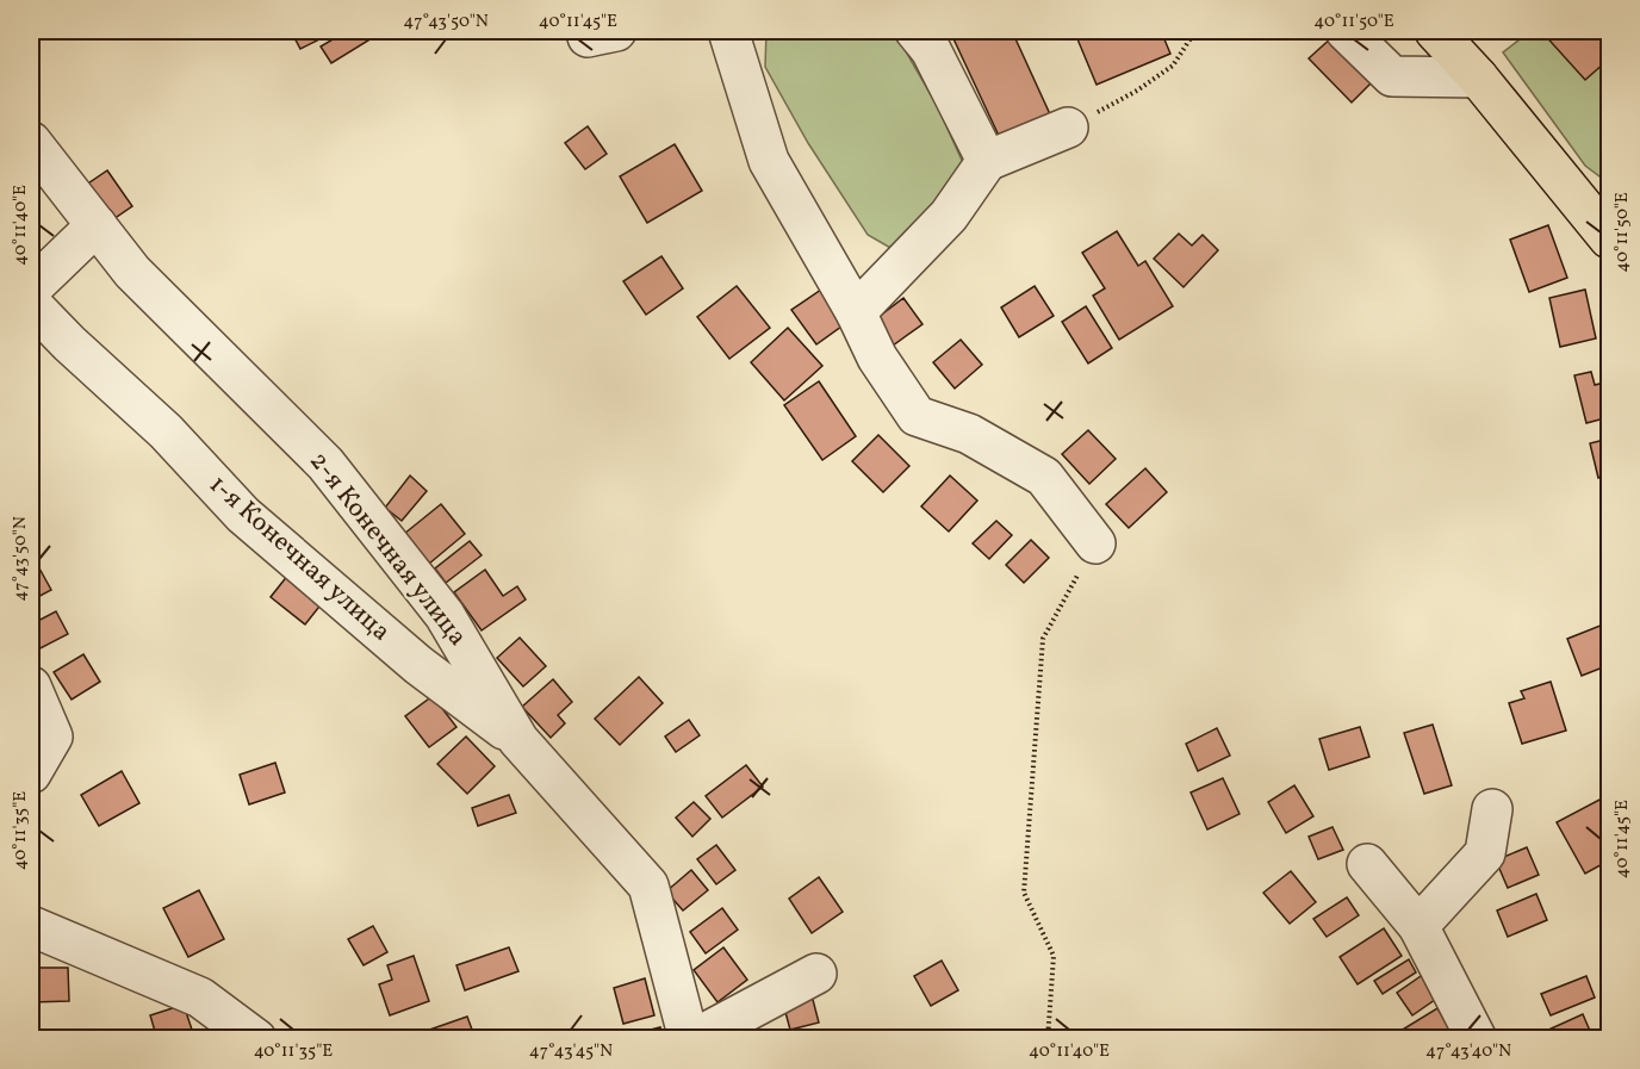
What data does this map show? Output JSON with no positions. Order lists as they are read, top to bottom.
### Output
{
  "streets": {
    "street": ["2-я Конечная улица", "1-я Конечная улица"]
  },
  "crossings": [
    ["2-я Конечная улица", "1-я Конечная улица"]
  ],
  "coordinates": [
    "47°43'50\"N",
    "40°11'45\"E",
    "40°11'50\"E",
    "40°11'40\"E",
    "40°11'35\"E",
    "47°43'45\"N",
    "47°43'40\"N"
  ]
}
